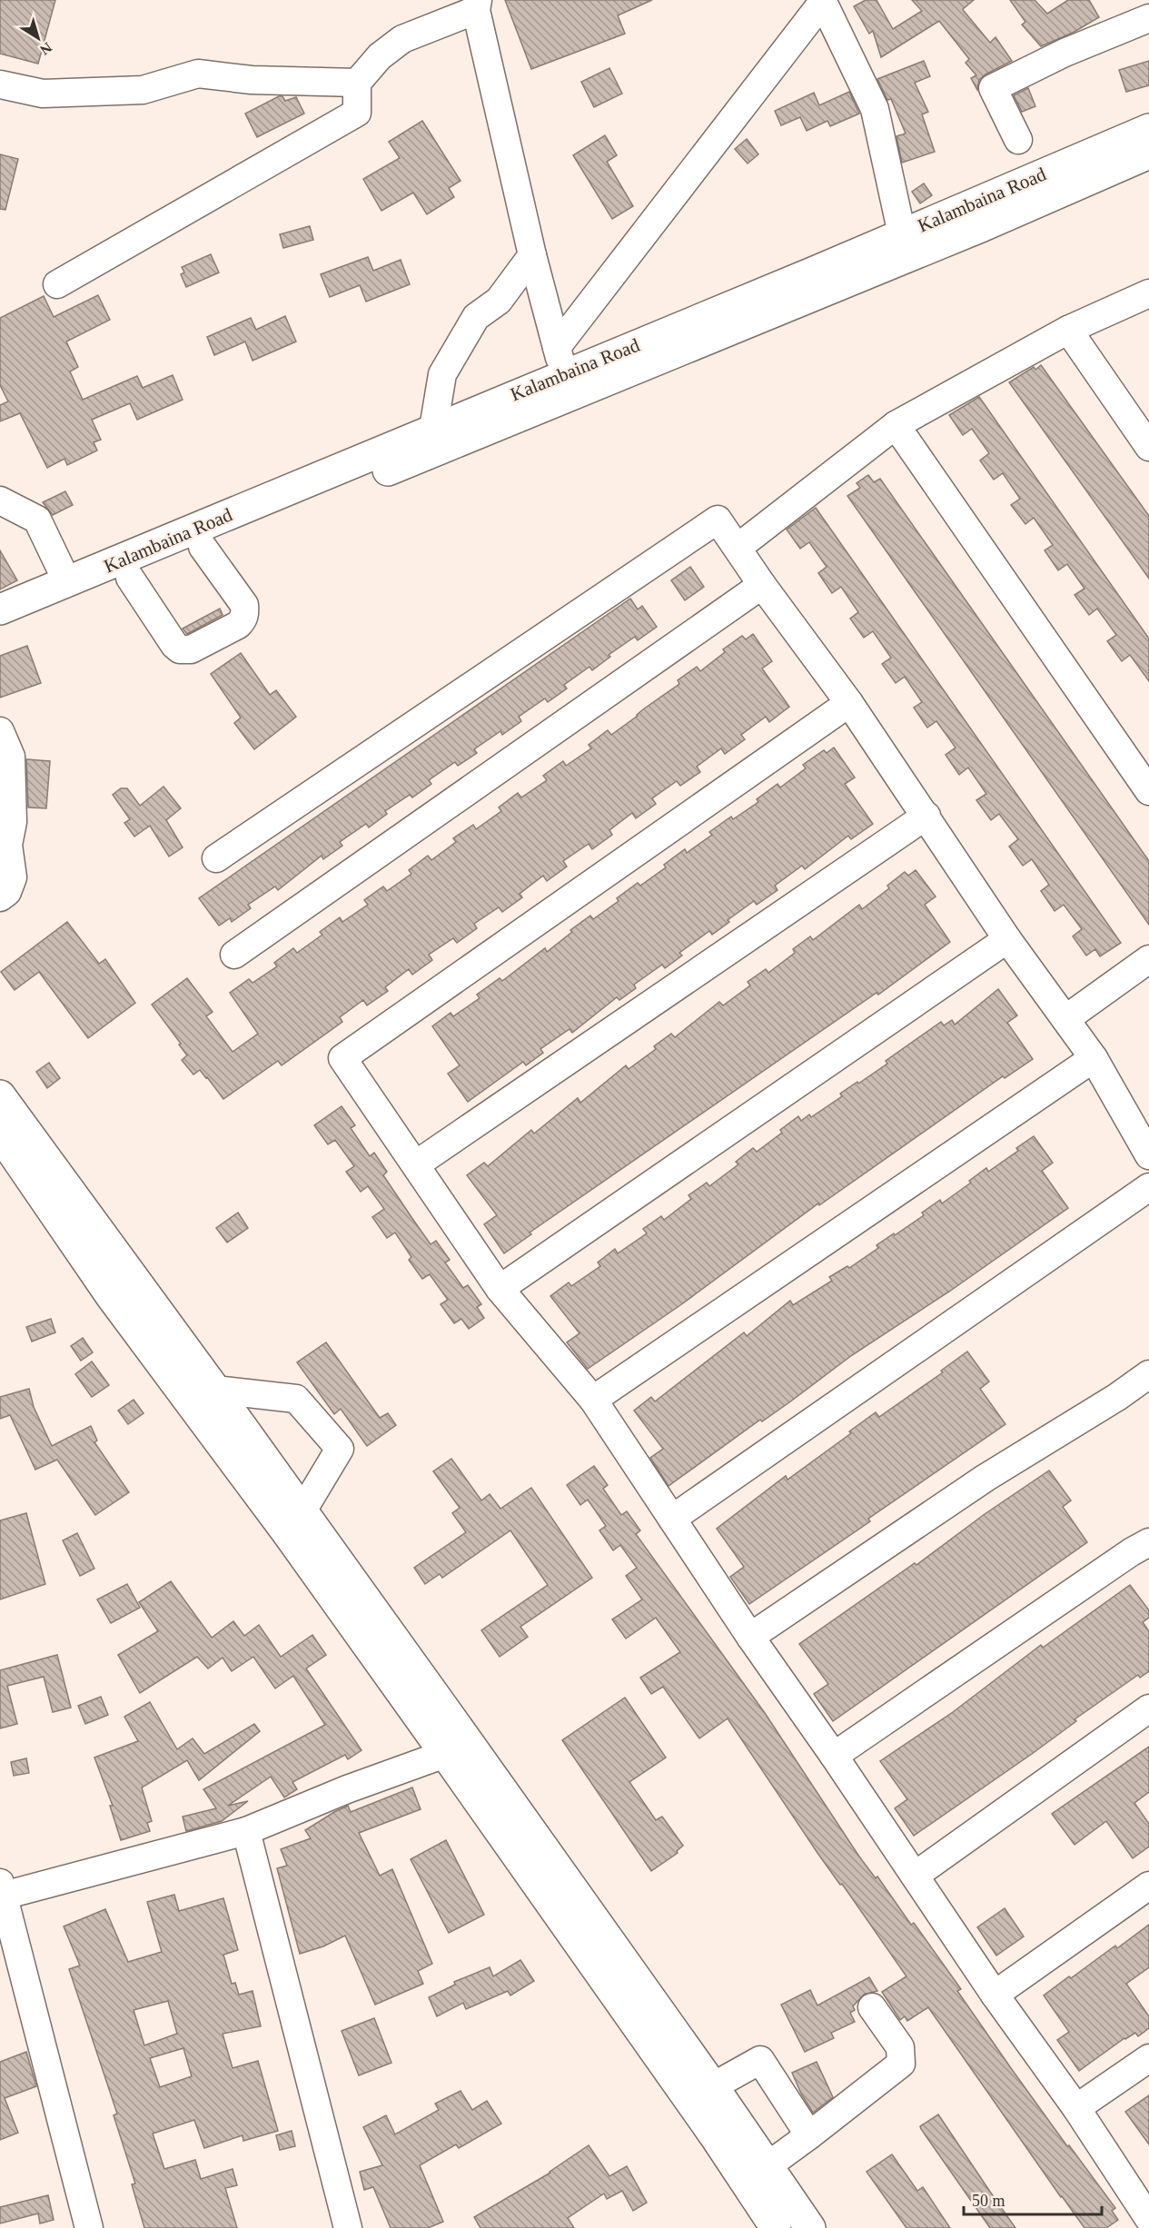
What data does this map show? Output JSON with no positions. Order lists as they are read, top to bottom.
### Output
{
  "streets": {
    "main road": ["Kalambaina Road"]
  },
  "scale_bar": "50 m",
  "north": "bottom right"
}
